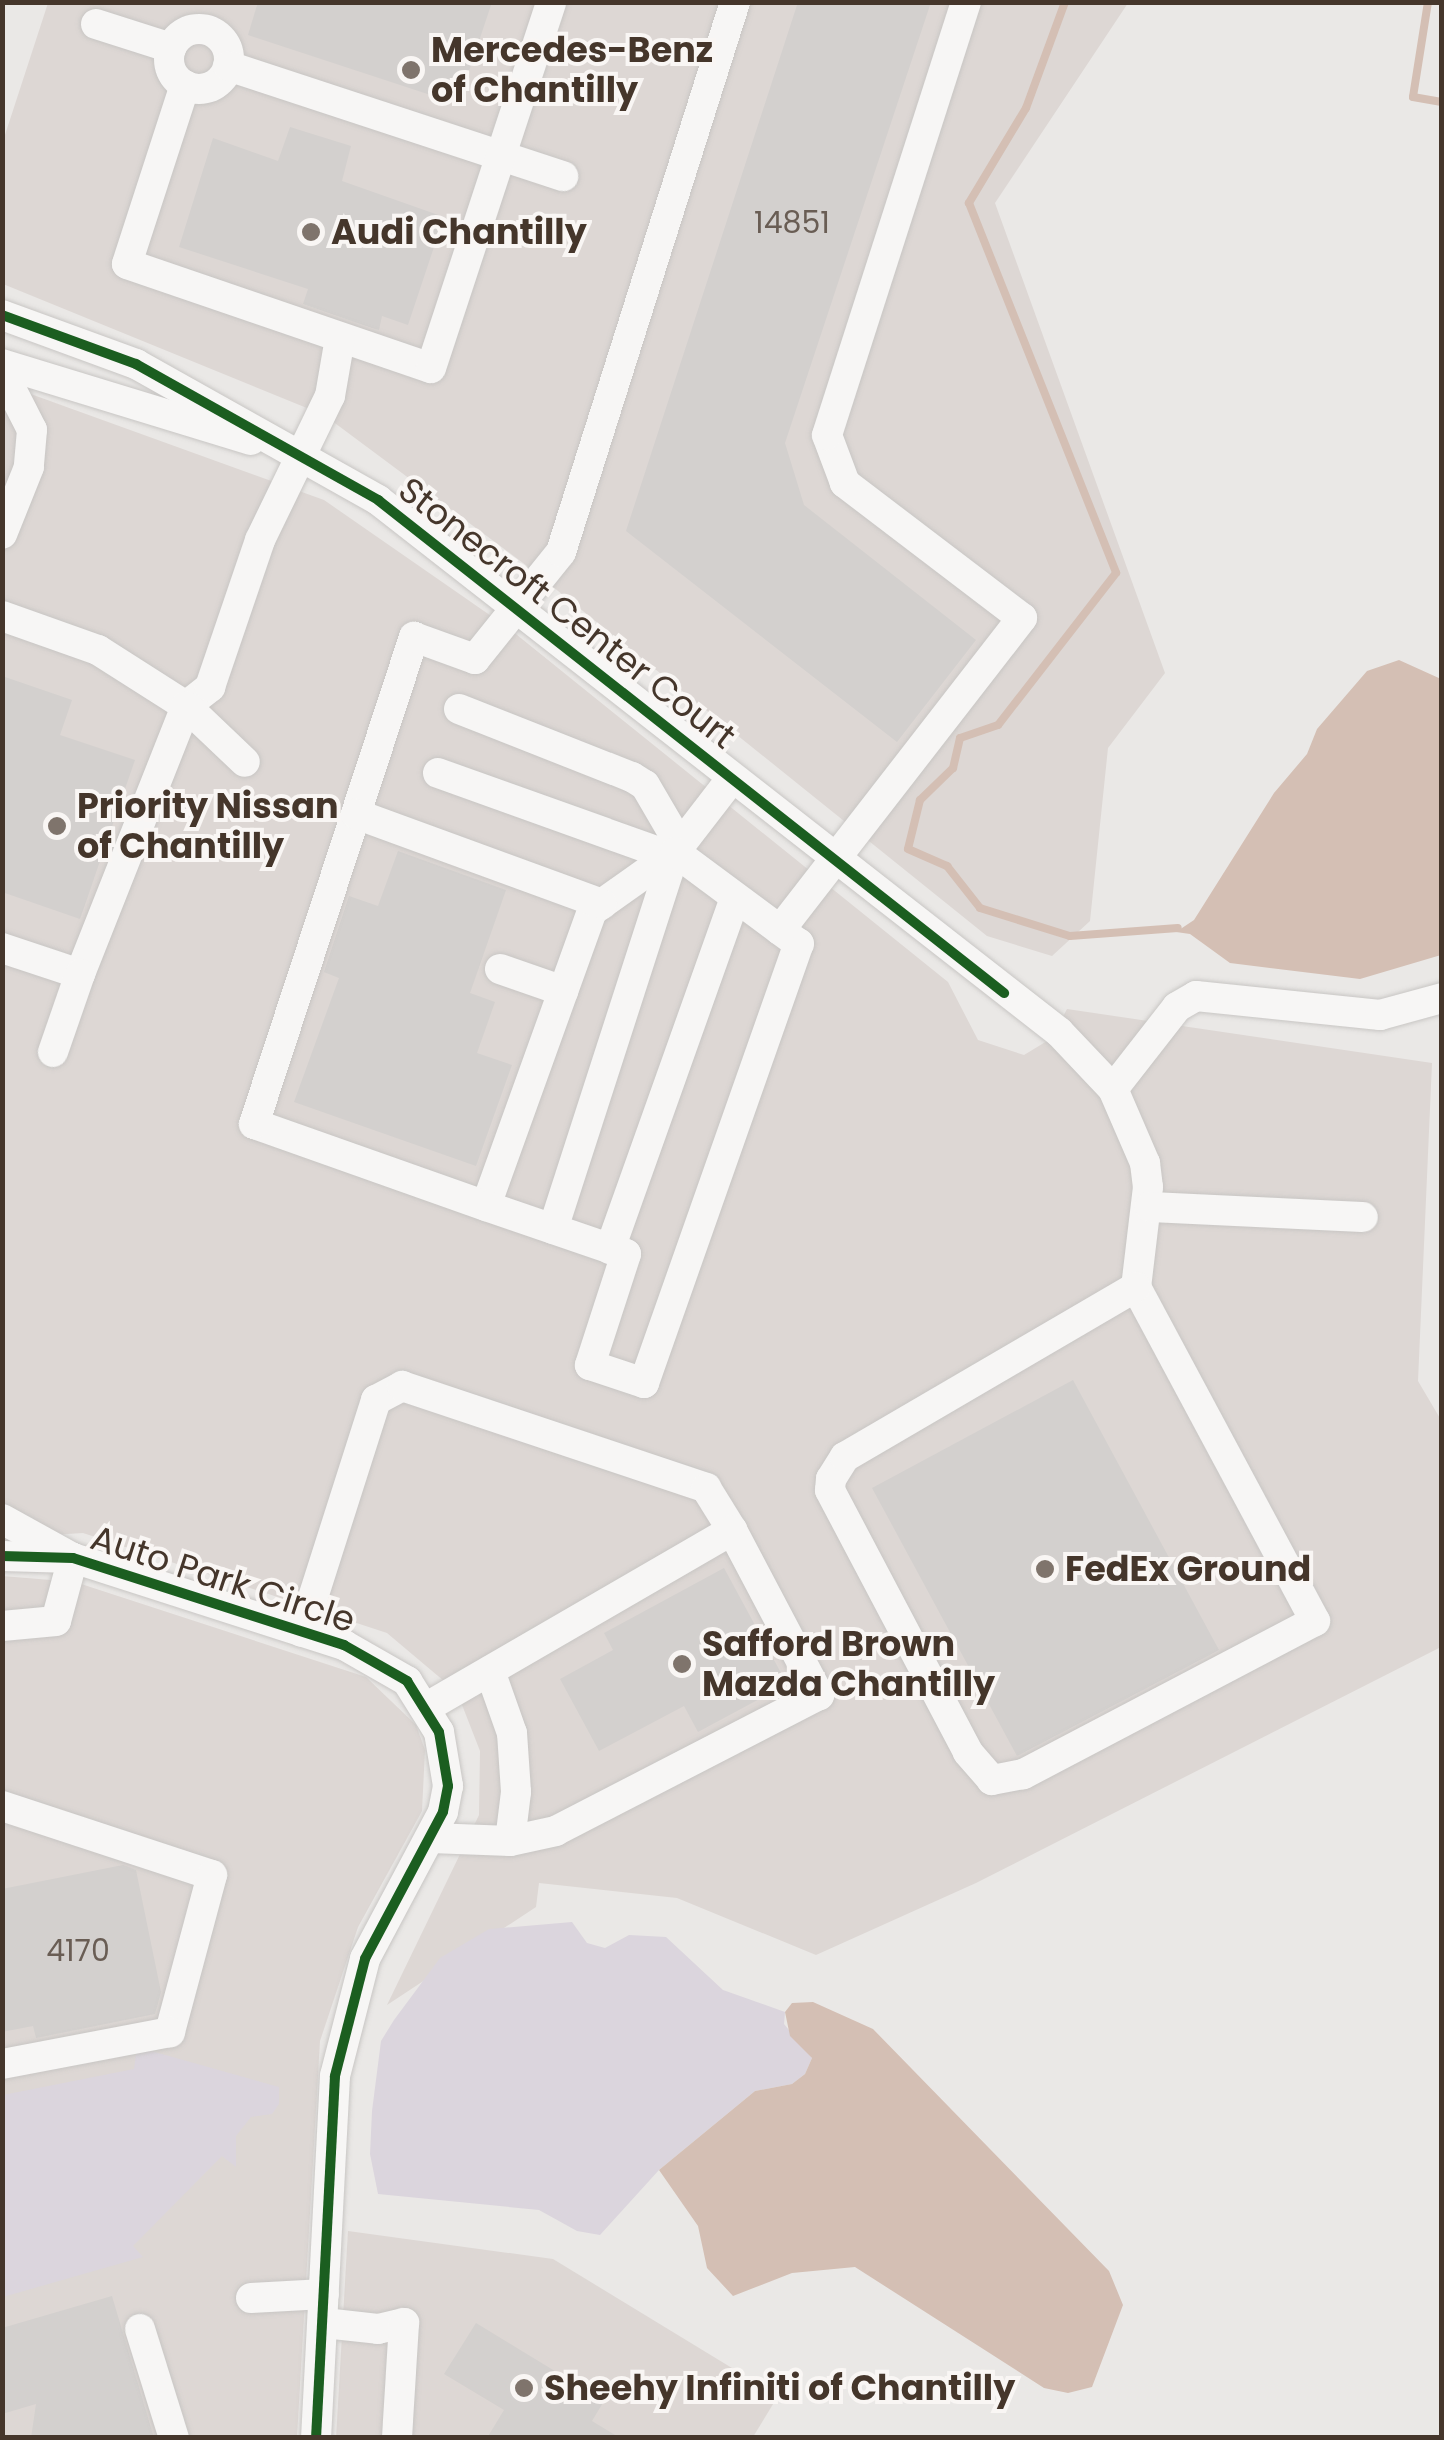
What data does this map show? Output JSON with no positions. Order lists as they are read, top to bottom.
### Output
{
  "streets": {
    "street": ["Stonecroft Center Court", "Auto Park Circle"]
  },
  "places": [
    "Mercedes-Benz of Chantilly",
    "Audi Chantilly",
    "Priority Nissan of Chantilly",
    "FedEx Ground",
    "Safford Brown Mazda Chantilly",
    "Sheehy Infiniti of Chantilly"
  ],
  "house_numbers": ["14851", "4170"]
}
